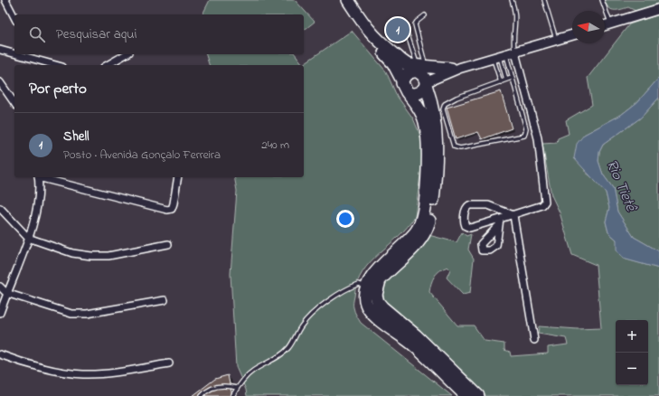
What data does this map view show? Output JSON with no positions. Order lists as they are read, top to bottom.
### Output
{
  "water": ["Rio Tietê"],
  "north": "left",
  "page": {
    "search": "Pesquisar aqui",
    "pins": "1",
    "heading": "Por perto",
    "list": [
      {
        "mark": "1",
        "name": "Shell",
        "note": "Posto · Avenida Gonçalo Ferreira",
        "value": "240 m"
      }
    ],
    "map_buttons": ["+", "−"]
  }
}
